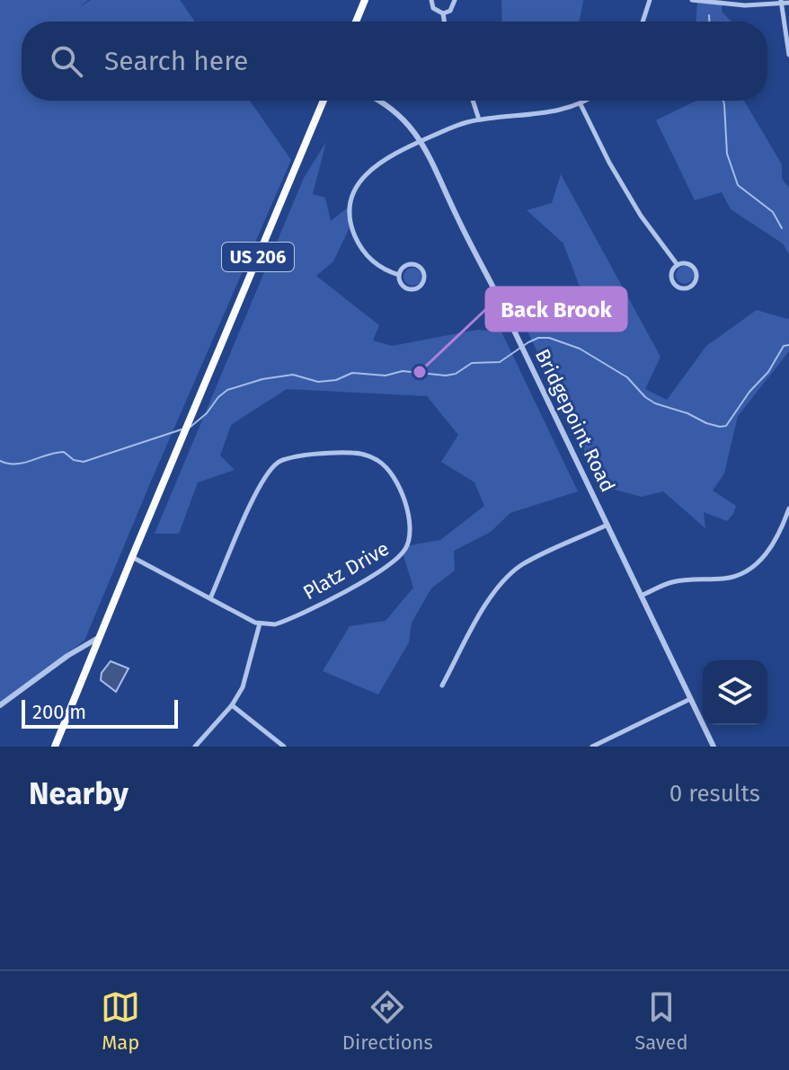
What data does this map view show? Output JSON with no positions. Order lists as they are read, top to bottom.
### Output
{
  "streets": {
    "highway": ["US 206"],
    "street": ["Bridgepoint Road", "Platz Drive"]
  },
  "places": ["Back Brook"],
  "scale_bar": "200 m",
  "page": {
    "search": "Search here",
    "scale": "200 m",
    "heading": ["Nearby", "0 results"],
    "nav": ["Map", "Directions", "Saved"]
  }
}
